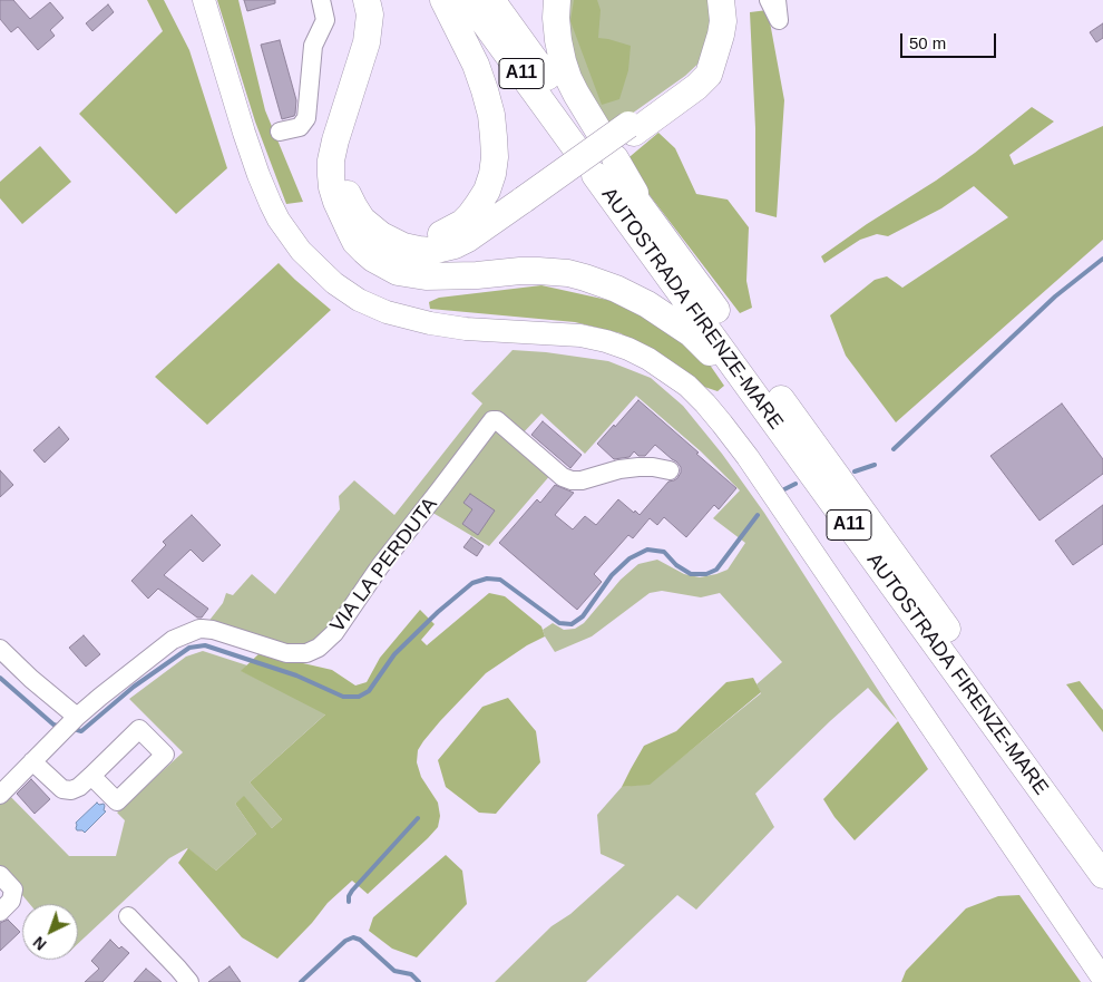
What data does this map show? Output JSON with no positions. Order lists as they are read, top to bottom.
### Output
{
  "streets": {
    "highway": ["A11", "AUTOSTRADA FIRENZE-MARE"],
    "street": ["VIA LA PERDUTA"]
  },
  "scale_bar": "50 m",
  "north": "bottom left"
}
